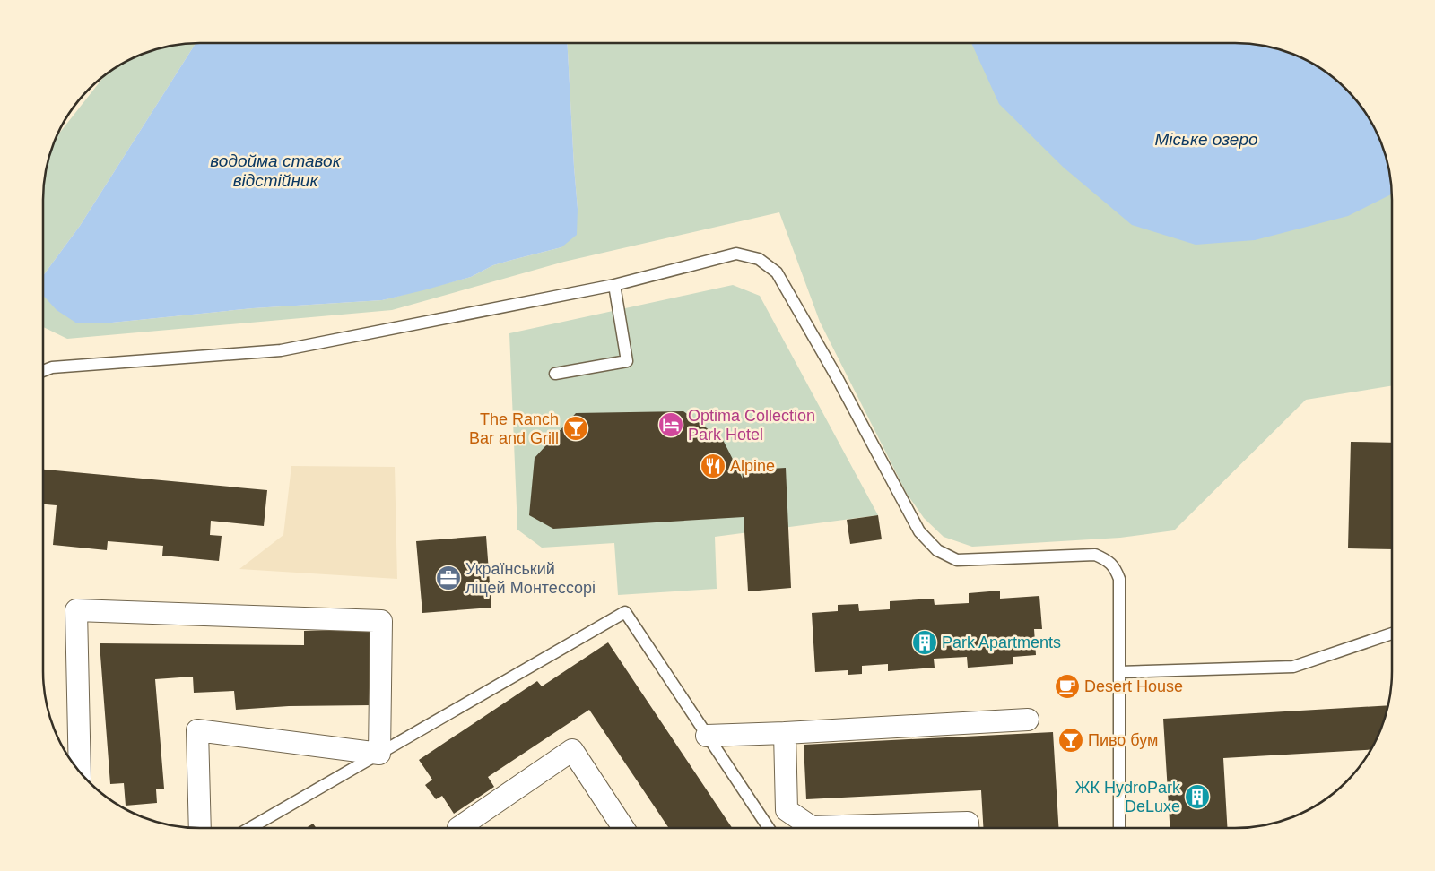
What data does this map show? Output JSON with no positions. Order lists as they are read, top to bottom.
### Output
{
  "water": ["Міське озеро", "водойма ставок відстійник"],
  "places": {
    "hotel": ["Optima Collection Park Hotel"],
    "bar": ["The Ranch Bar and Grill", "Пиво бум"],
    "restaurant": ["Alpine"],
    "office": ["Український ліцей Монтессорі"],
    "building": ["Park Apartments", "ЖК HydroPark DeLuxe"],
    "cafe": ["Desert House"]
  }
}
